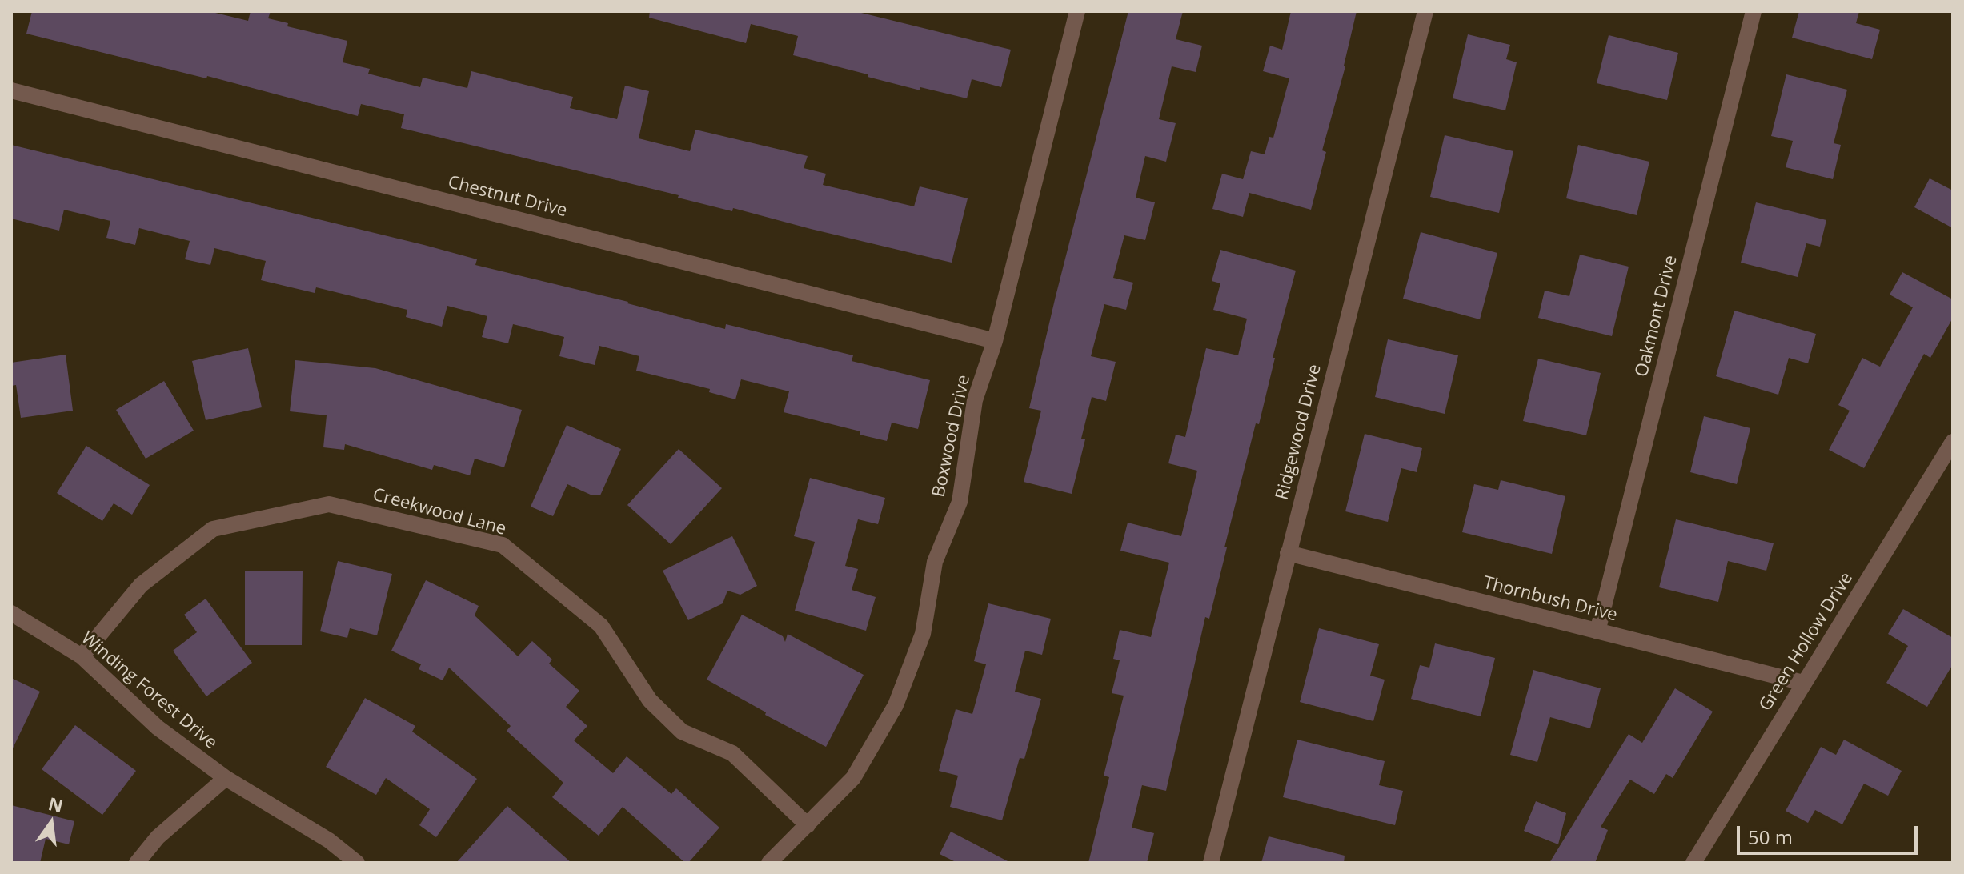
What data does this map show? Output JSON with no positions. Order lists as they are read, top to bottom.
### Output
{
  "streets": {
    "street": [
      "Chestnut Drive",
      "Oakmont Drive",
      "Ridgewood Drive",
      "Boxwood Drive",
      "Creekwood Lane",
      "Thornbush Drive",
      "Green Hollow Drive",
      "Winding Forest Drive"
    ]
  },
  "crossings": [
    ["Chestnut Drive", "Boxwood Drive"],
    ["Oakmont Drive", "Thornbush Drive"],
    ["Ridgewood Drive", "Thornbush Drive"],
    ["Boxwood Drive", "Creekwood Lane"],
    ["Creekwood Lane", "Winding Forest Drive"],
    ["Thornbush Drive", "Green Hollow Drive"]
  ],
  "scale_bar": "50 m",
  "north": "top"
}
